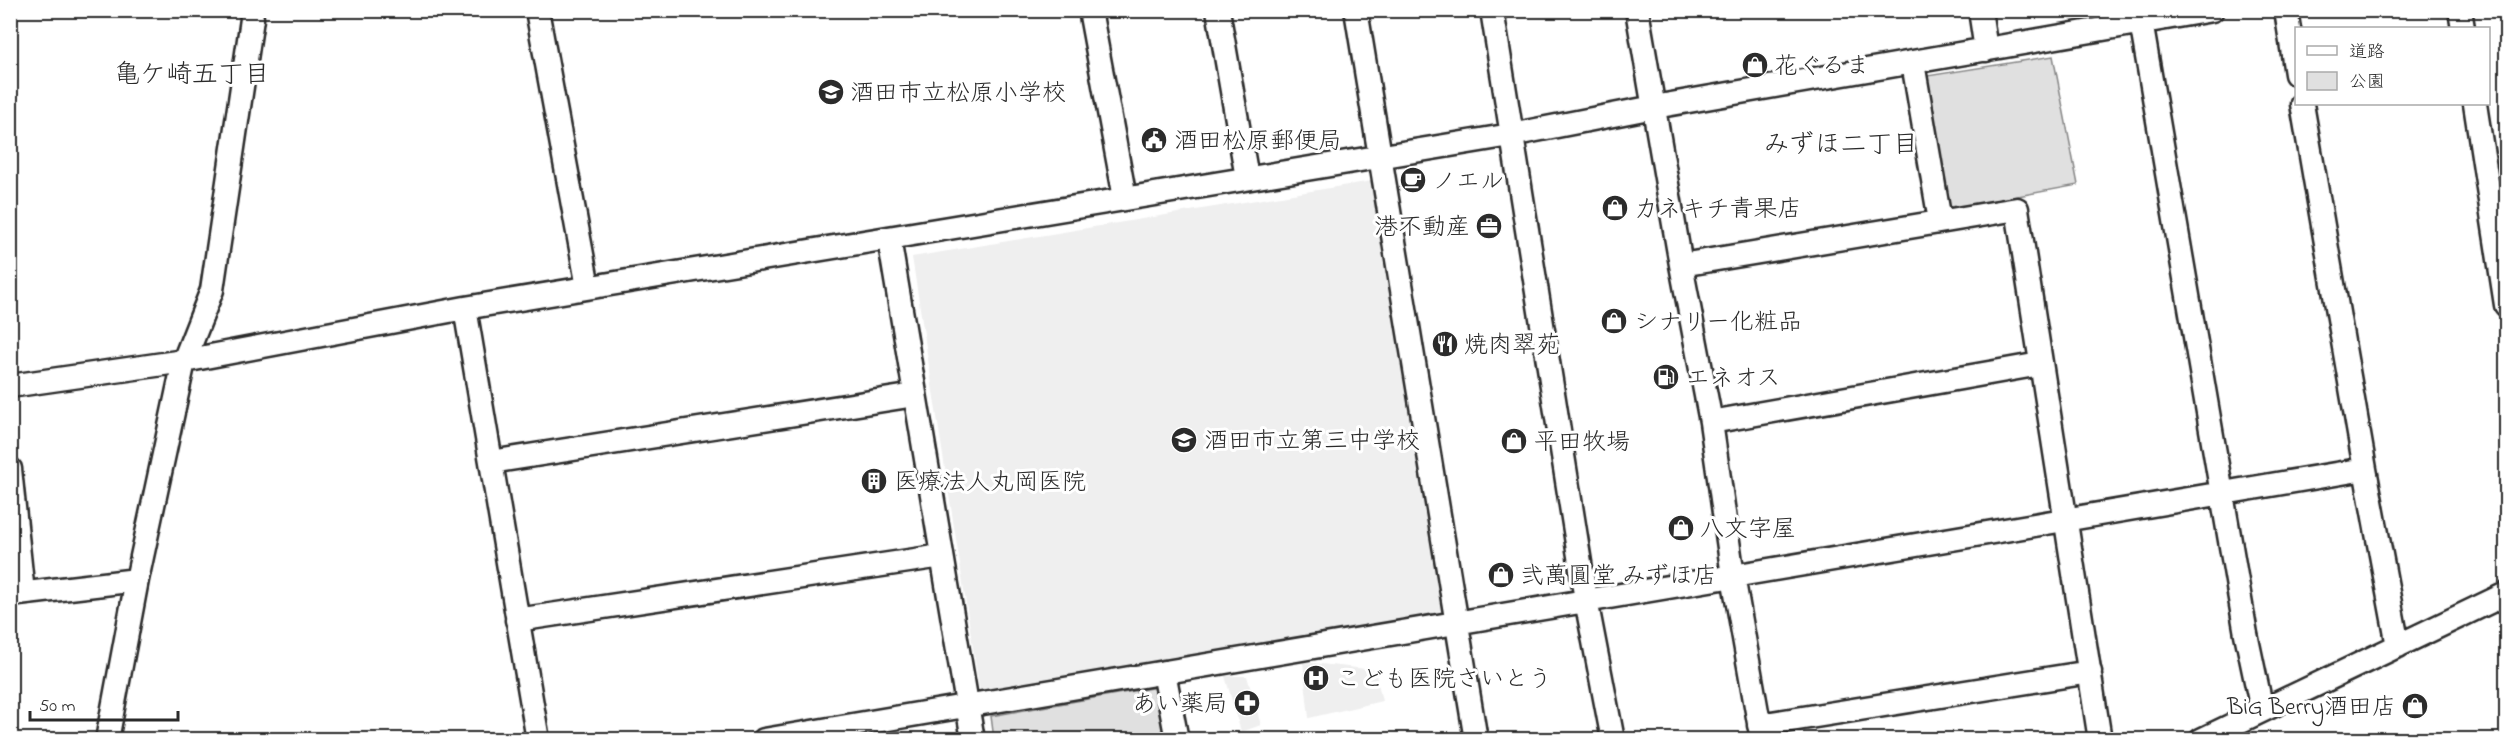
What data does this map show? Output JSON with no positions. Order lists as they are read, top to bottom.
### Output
{
  "districts": ["亀ケ崎五丁目", "みずほ二丁目"],
  "places": {
    "shop": [
      "花ぐるま",
      "カネキチ青果店",
      "シナリー化粧品",
      "平田牧場",
      "八文字屋",
      "弐萬圓堂 みずほ店",
      "BiG Berry酒田店"
    ],
    "school or university": ["酒田市立松原小学校", "酒田市立第三中学校"],
    "public building": ["酒田松原郵便局"],
    "cafe": ["ノエル"],
    "office": ["港不動産"],
    "restaurant": ["焼肉翠苑"],
    "fuel station": ["エネオス"],
    "building": ["医療法人丸岡医院"],
    "hospital": ["こども医院さいとう"],
    "pharmacy": ["あい薬局"]
  },
  "legend": ["道路", "公園"],
  "scale_bar": "50 m"
}
